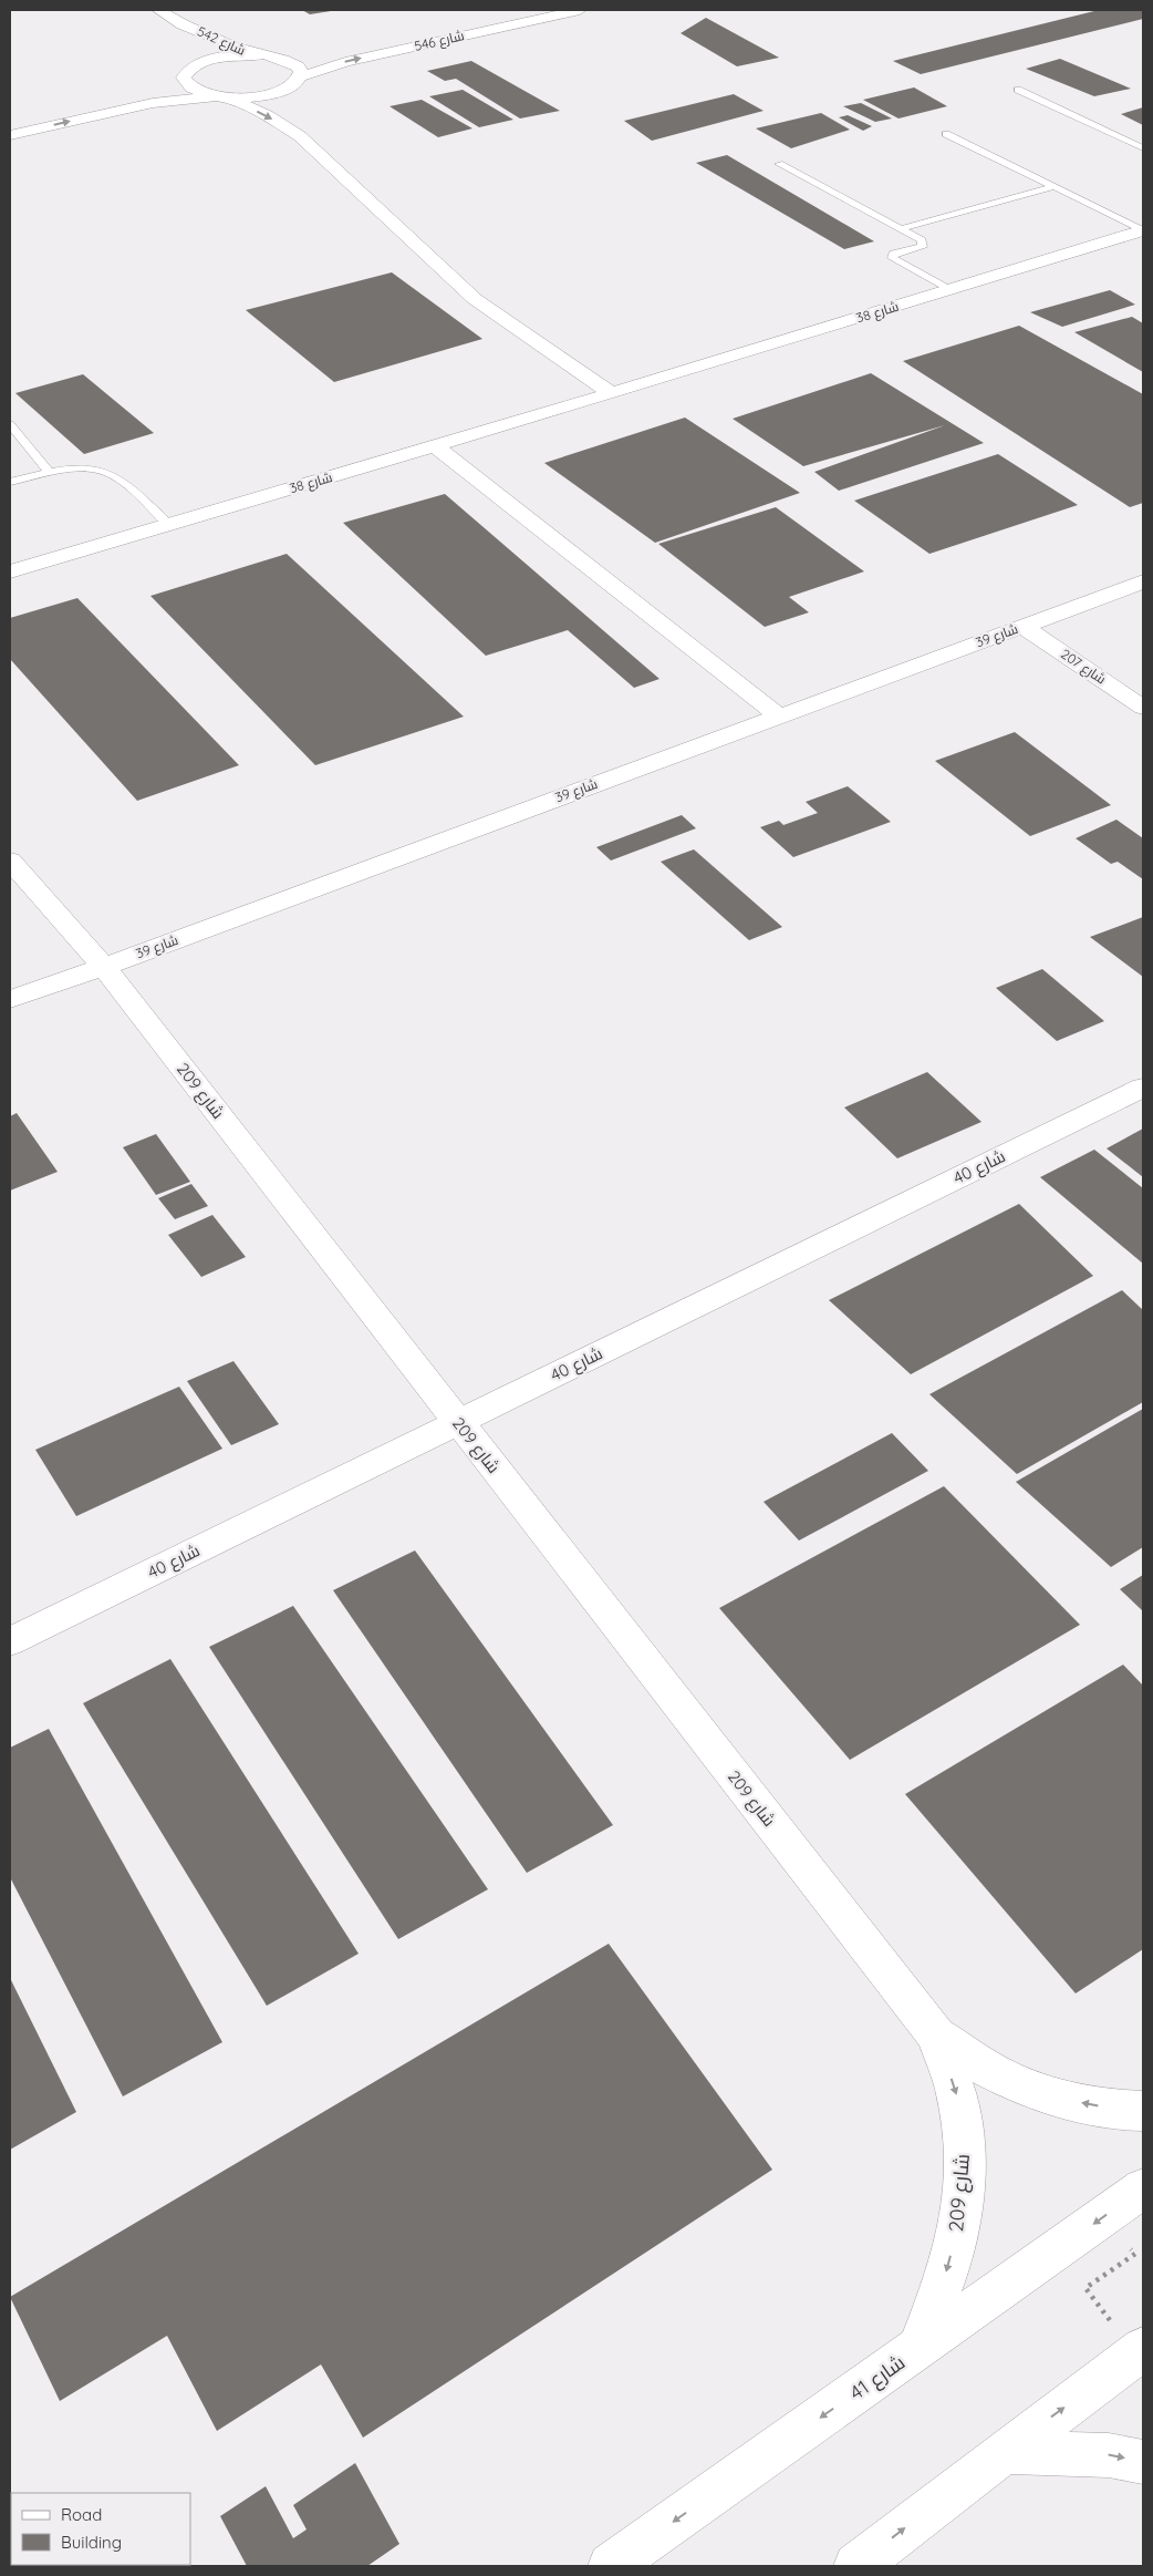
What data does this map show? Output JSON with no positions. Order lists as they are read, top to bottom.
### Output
{
  "streets": {
    "street": [
      "شارع 542",
      "شارع 546",
      "شارع 38",
      "شارع 39",
      "شارع 207",
      "شارع 209",
      "شارع 40",
      "شارع 41"
    ]
  },
  "crossings": [
    ["شارع 542", "شارع 546"],
    ["شارع 39", "شارع 207"],
    ["شارع 39", "شارع 209"],
    ["شارع 209", "شارع 40"],
    ["شارع 209", "شارع 41"]
  ],
  "legend": ["Road", "Building"]
}
